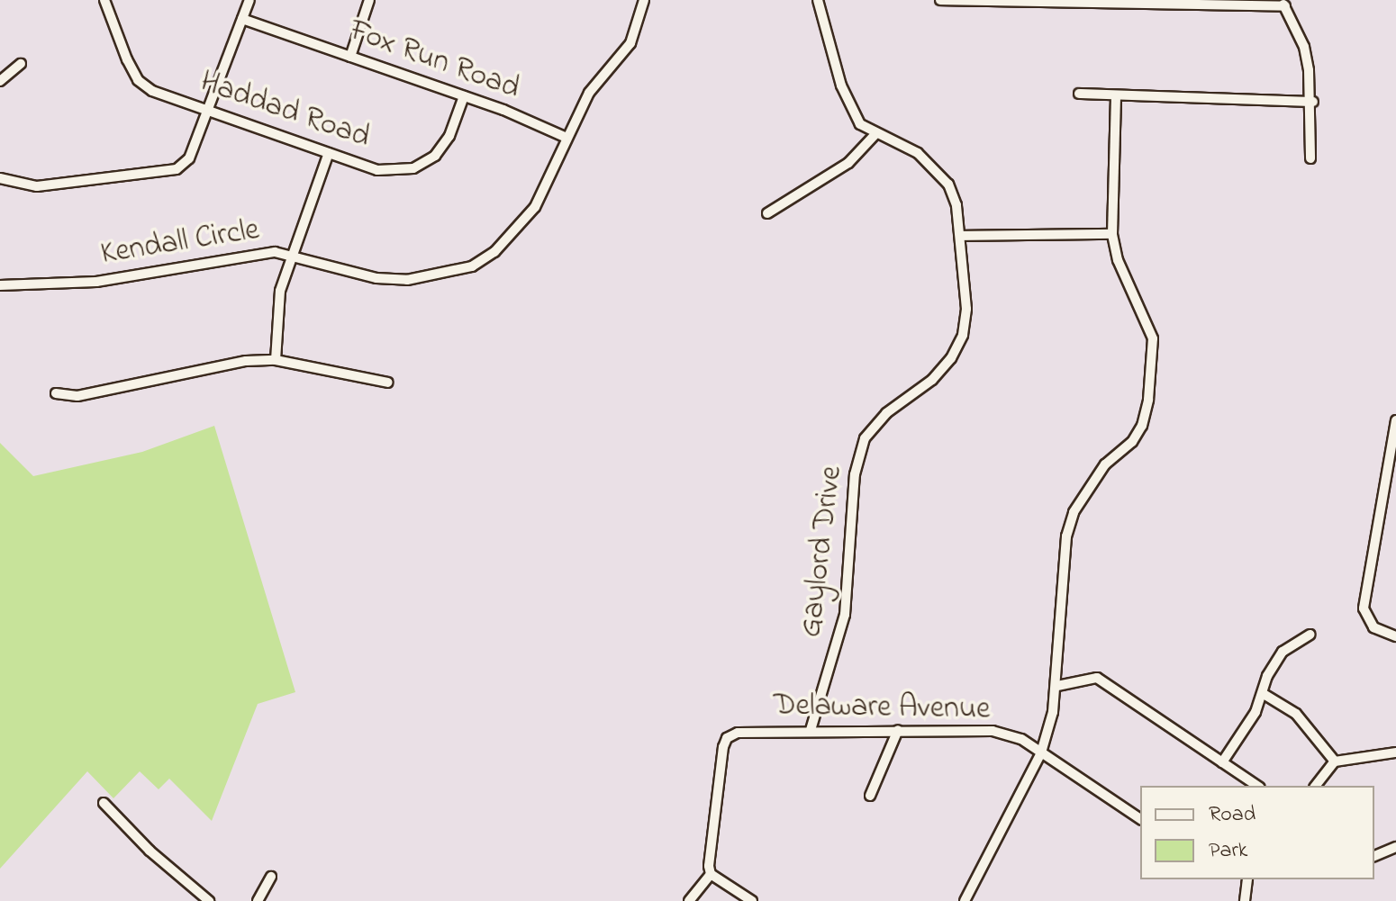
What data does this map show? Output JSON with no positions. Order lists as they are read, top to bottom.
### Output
{
  "streets": {
    "street": [
      "Fox Run Road",
      "Haddad Road",
      "Kendall Circle",
      "Gaylord Drive",
      "Delaware Avenue"
    ]
  },
  "crossings": [
    ["Fox Run Road", "Haddad Road"],
    ["Fox Run Road", "Kendall Circle"],
    ["Gaylord Drive", "Delaware Avenue"]
  ],
  "legend": ["Road", "Park"]
}
